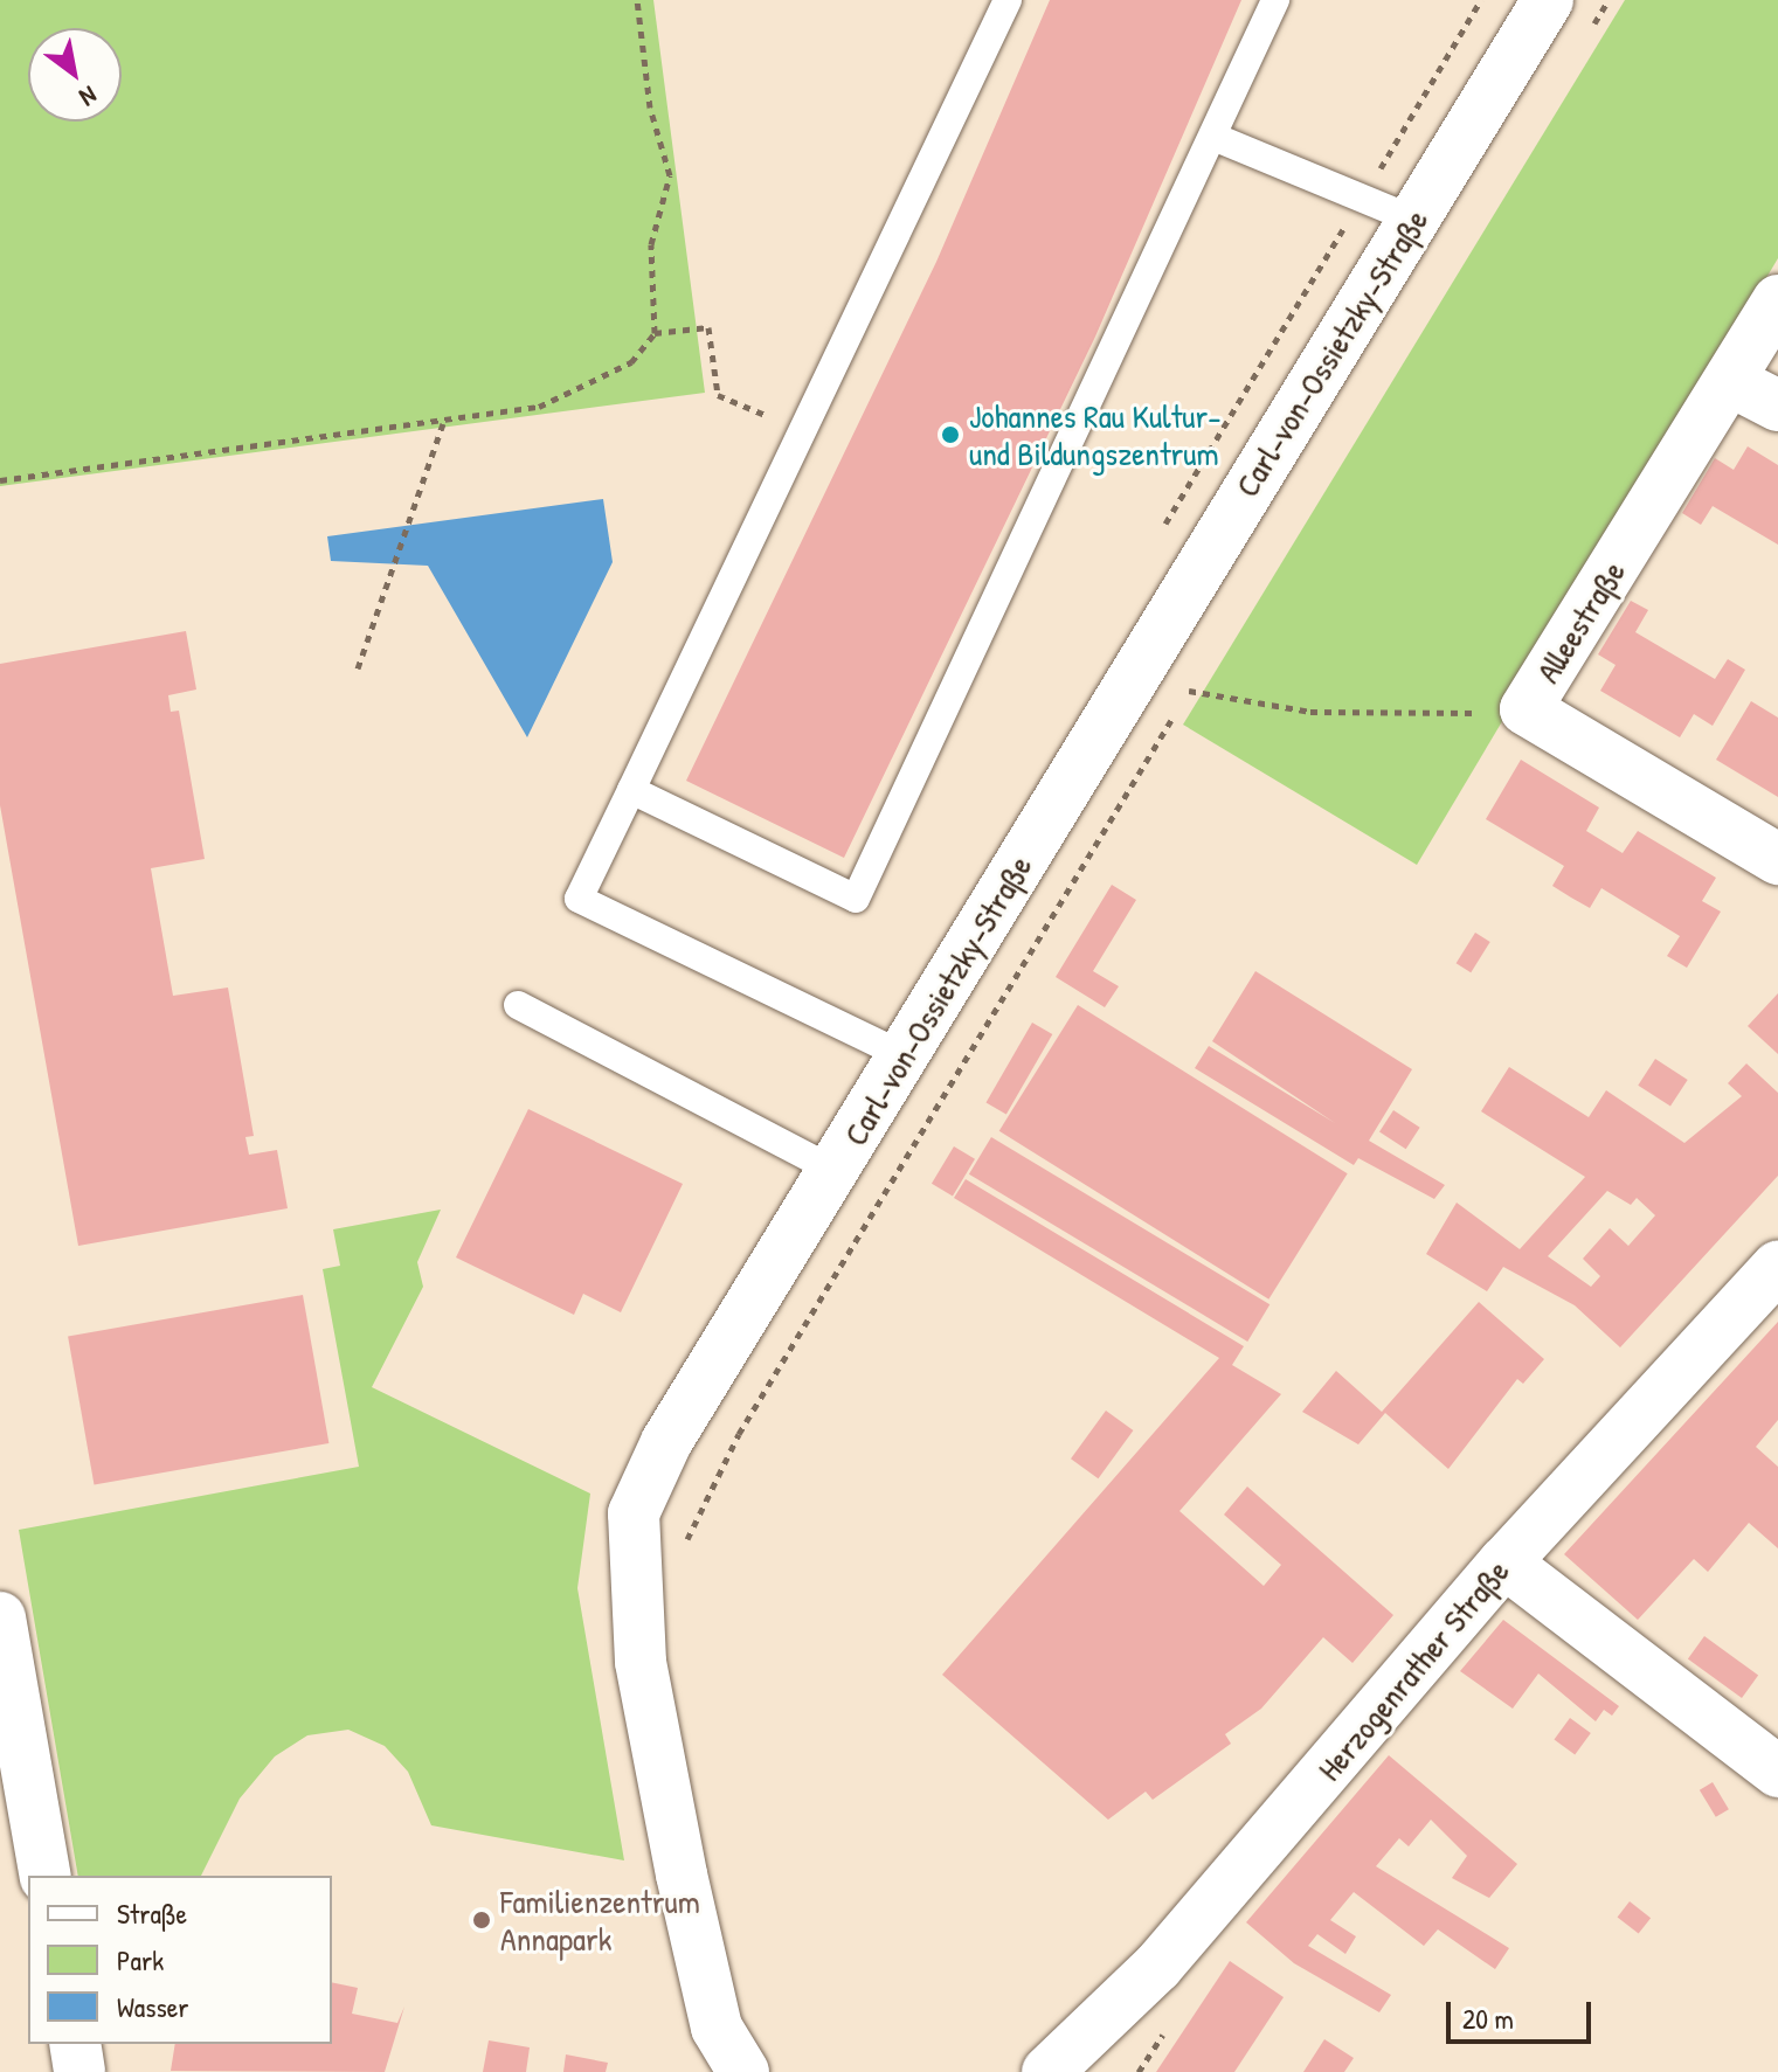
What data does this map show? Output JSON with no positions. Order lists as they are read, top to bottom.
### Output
{
  "streets": {
    "street": ["Carl-von-Ossietzky-Straße", "Alleestraße", "Herzogenrather Straße"]
  },
  "places": ["Johannes Rau Kultur- und Bildungszentrum", "Familienzentrum Annapark"],
  "legend": ["Straße", "Park", "Wasser"],
  "scale_bar": "20 m",
  "north": "bottom right"
}
